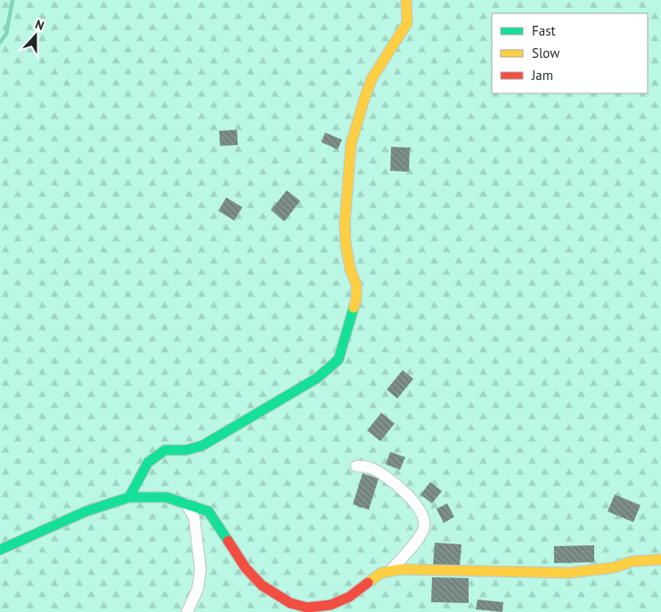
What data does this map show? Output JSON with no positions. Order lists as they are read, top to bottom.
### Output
{
  "legend": ["Fast", "Slow", "Jam"],
  "north": "top"
}
